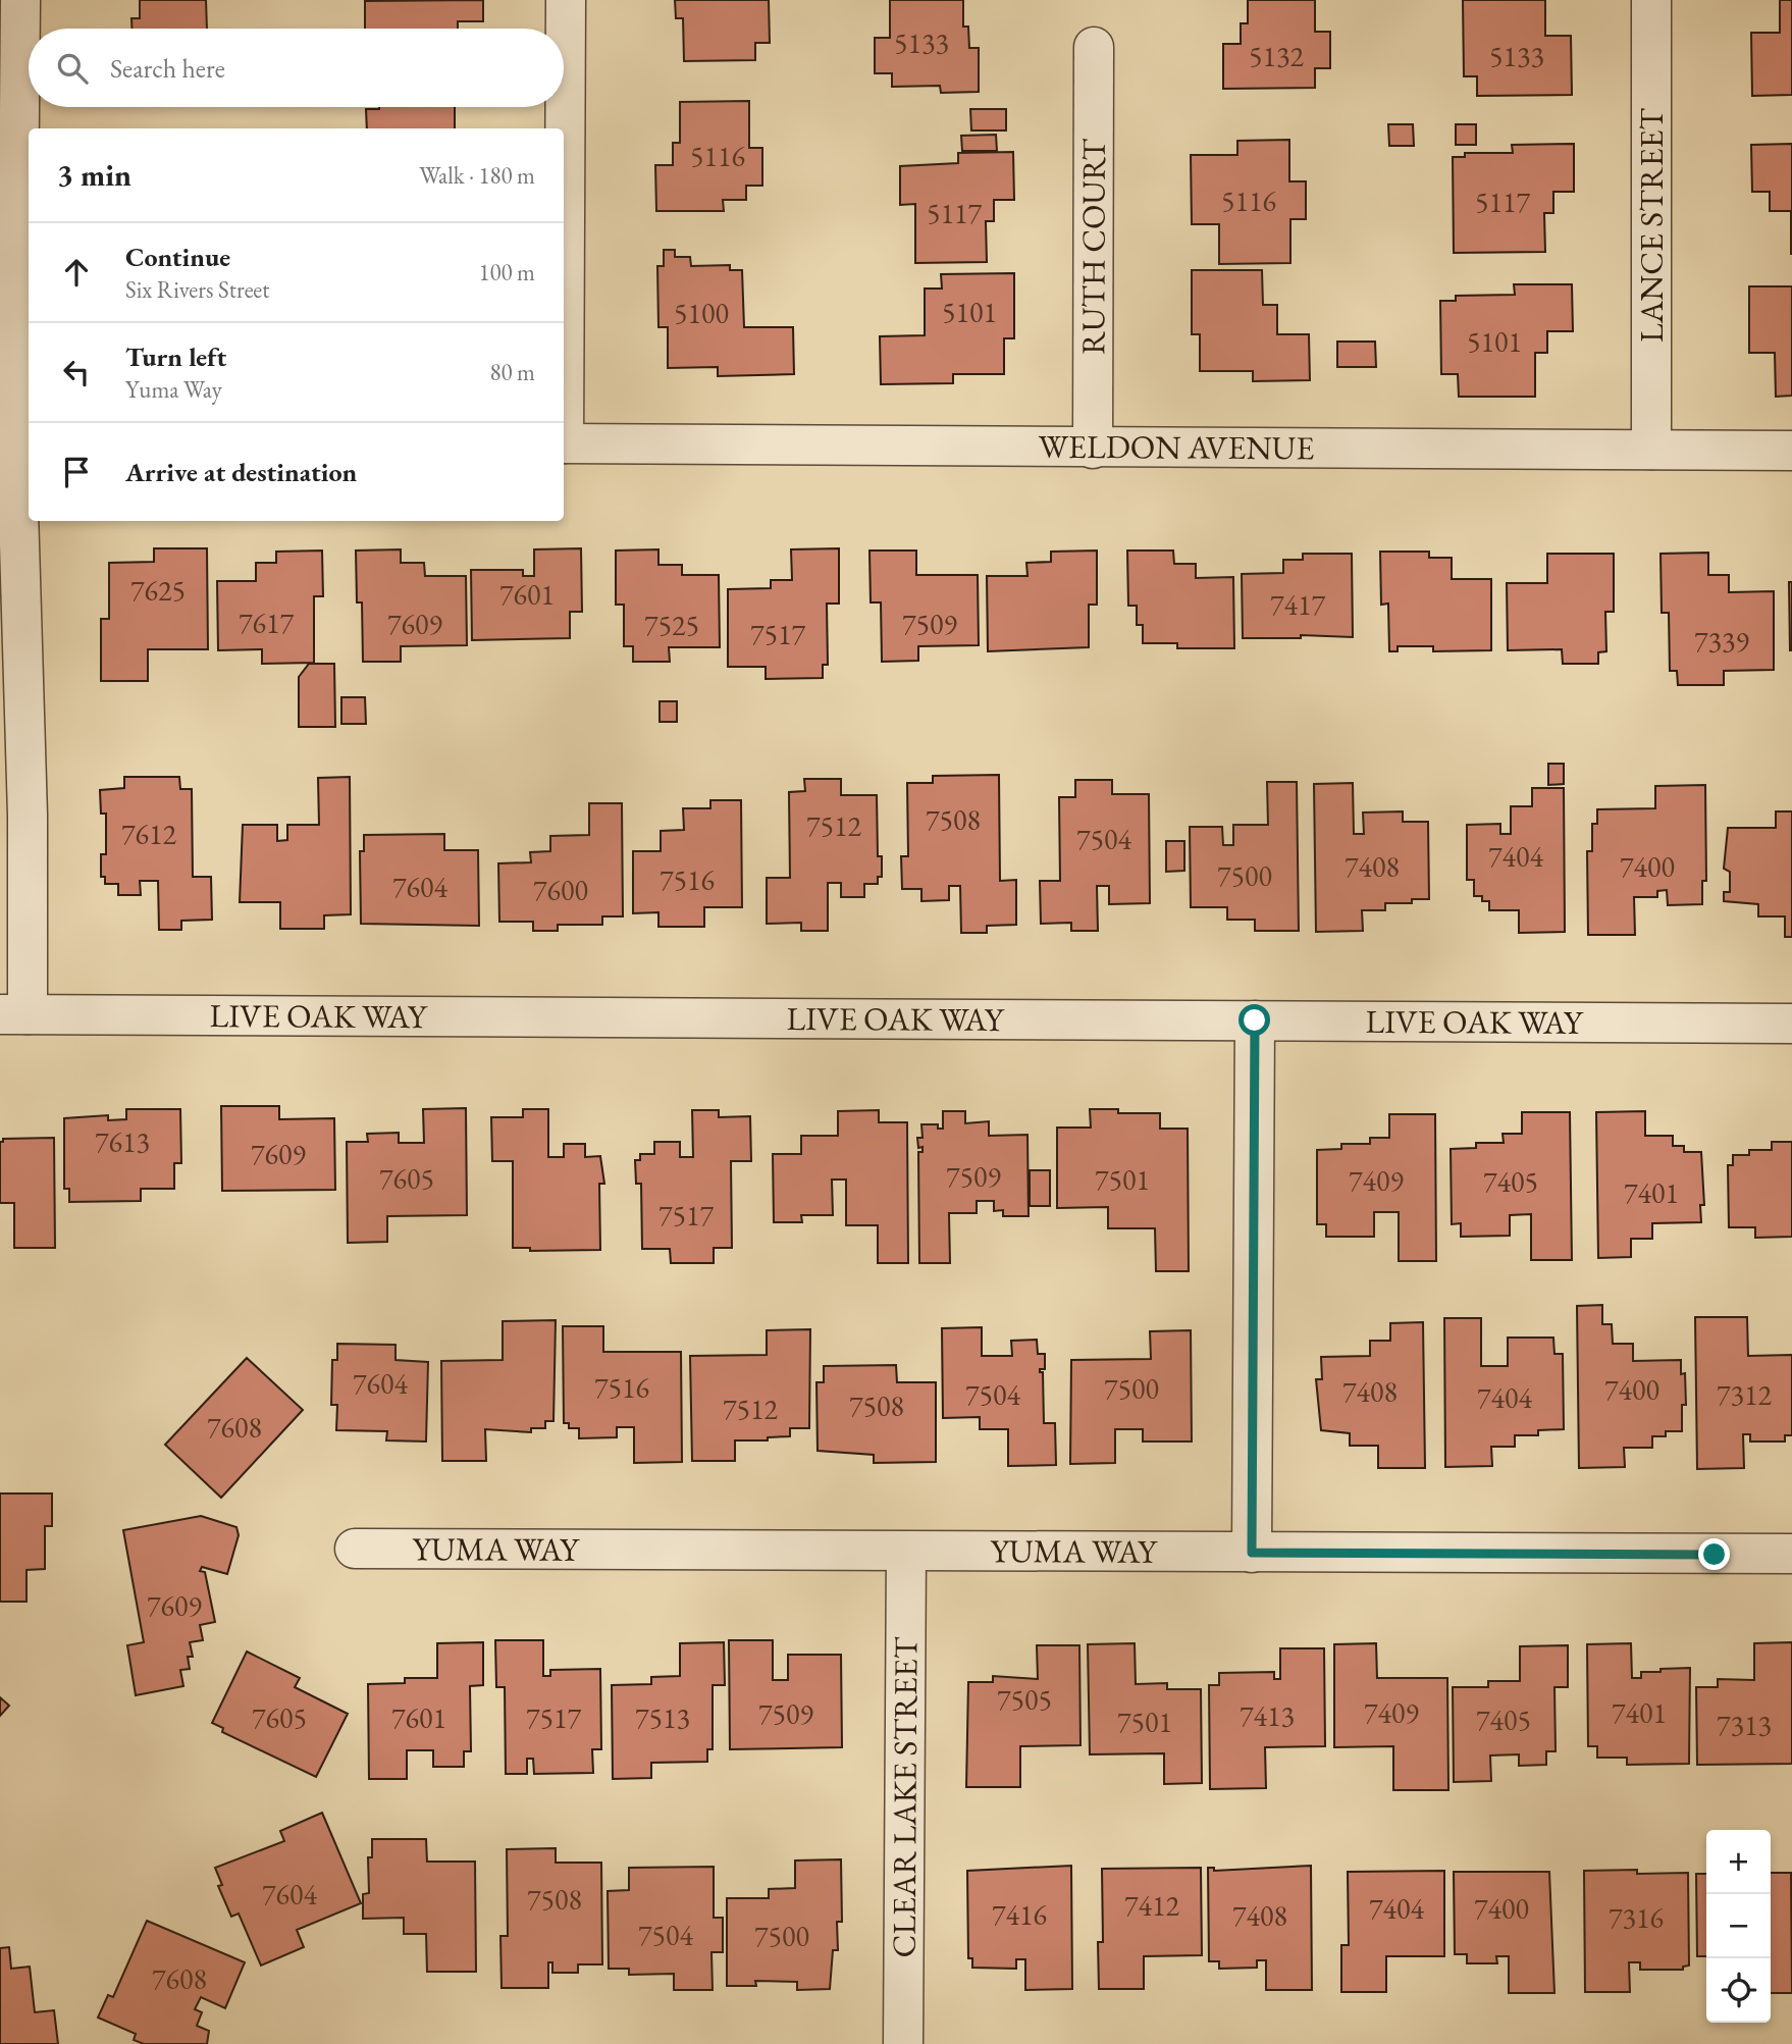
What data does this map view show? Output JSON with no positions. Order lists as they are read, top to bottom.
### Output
{
  "streets": {
    "street": [
      "LANCE STREET",
      "RUTH COURT",
      "WELDON AVENUE",
      "LIVE OAK WAY",
      "YUMA WAY",
      "CLEAR LAKE STREET"
    ]
  },
  "crossings": [
    ["LANCE STREET", "WELDON AVENUE"],
    ["RUTH COURT", "WELDON AVENUE"],
    ["YUMA WAY", "CLEAR LAKE STREET"]
  ],
  "house_numbers": [
    "5133",
    "5132",
    "5133",
    "5116",
    "5116",
    "5117",
    "5117",
    "5101",
    "5100",
    "5101",
    "7625",
    "7601",
    "7417",
    "7617",
    "7609",
    "7509",
    "7525",
    "7517",
    "7339",
    "7508",
    "7512",
    "7612",
    "7504",
    "7404",
    "7408",
    "7400",
    "7500",
    "7516",
    "7604",
    "7600",
    "7613",
    "7609",
    "7509",
    "7605",
    "7501",
    "7409",
    "7405",
    "7401",
    "7517",
    "7604",
    "7516",
    "7500",
    "7400",
    "7408",
    "7504",
    "7312",
    "7404",
    "7508",
    "7512",
    "7608",
    "7609",
    "7505",
    "7409",
    "7401",
    "7509",
    "7413",
    "7605",
    "7601",
    "7517",
    "7513",
    "7405",
    "7501",
    "7313",
    "7604",
    "7508",
    "7412",
    "7404",
    "7400",
    "7416",
    "7408",
    "7316",
    "7504",
    "7500",
    "7608"
  ],
  "page": {
    "search": "Search here",
    "heading": ["3 min", "Walk · 180 m"],
    "list": [
      ["Continue", "Six Rivers Street", "100 m"],
      ["Turn left", "Yuma Way", "80 m"],
      "Arrive at destination"
    ],
    "map_buttons": ["+", "−"]
  }
}
